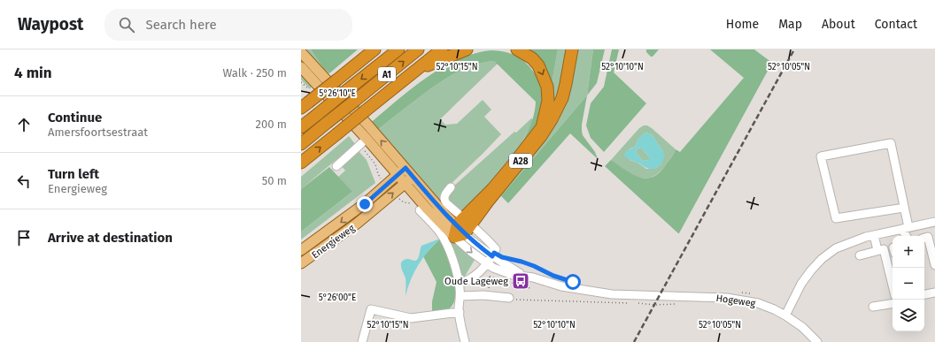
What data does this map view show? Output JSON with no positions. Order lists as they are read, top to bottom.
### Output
{
  "streets": {
    "highway": ["A1", "A28"],
    "main road": ["Energieweg"],
    "street": ["Hogeweg"]
  },
  "places": {
    "bus stop": ["Oude Lageweg"]
  },
  "page": {
    "header": "Waypost",
    "search": "Search here",
    "nav": [
      "Home",
      "Map",
      "About",
      "Contact"
    ],
    "heading": ["4 min", "Walk · 250 m"],
    "list": [
      ["Continue", "Amersfoortsestraat", "200 m"],
      ["Turn left", "Energieweg", "50 m"],
      "Arrive at destination"
    ],
    "map_buttons": ["+", "−"]
  },
  "coordinates": [
    "52°10'15\"N",
    "52°10'10\"N",
    "52°10'05\"N",
    "5°26'10\"E",
    "5°26'00\"E"
  ]
}
